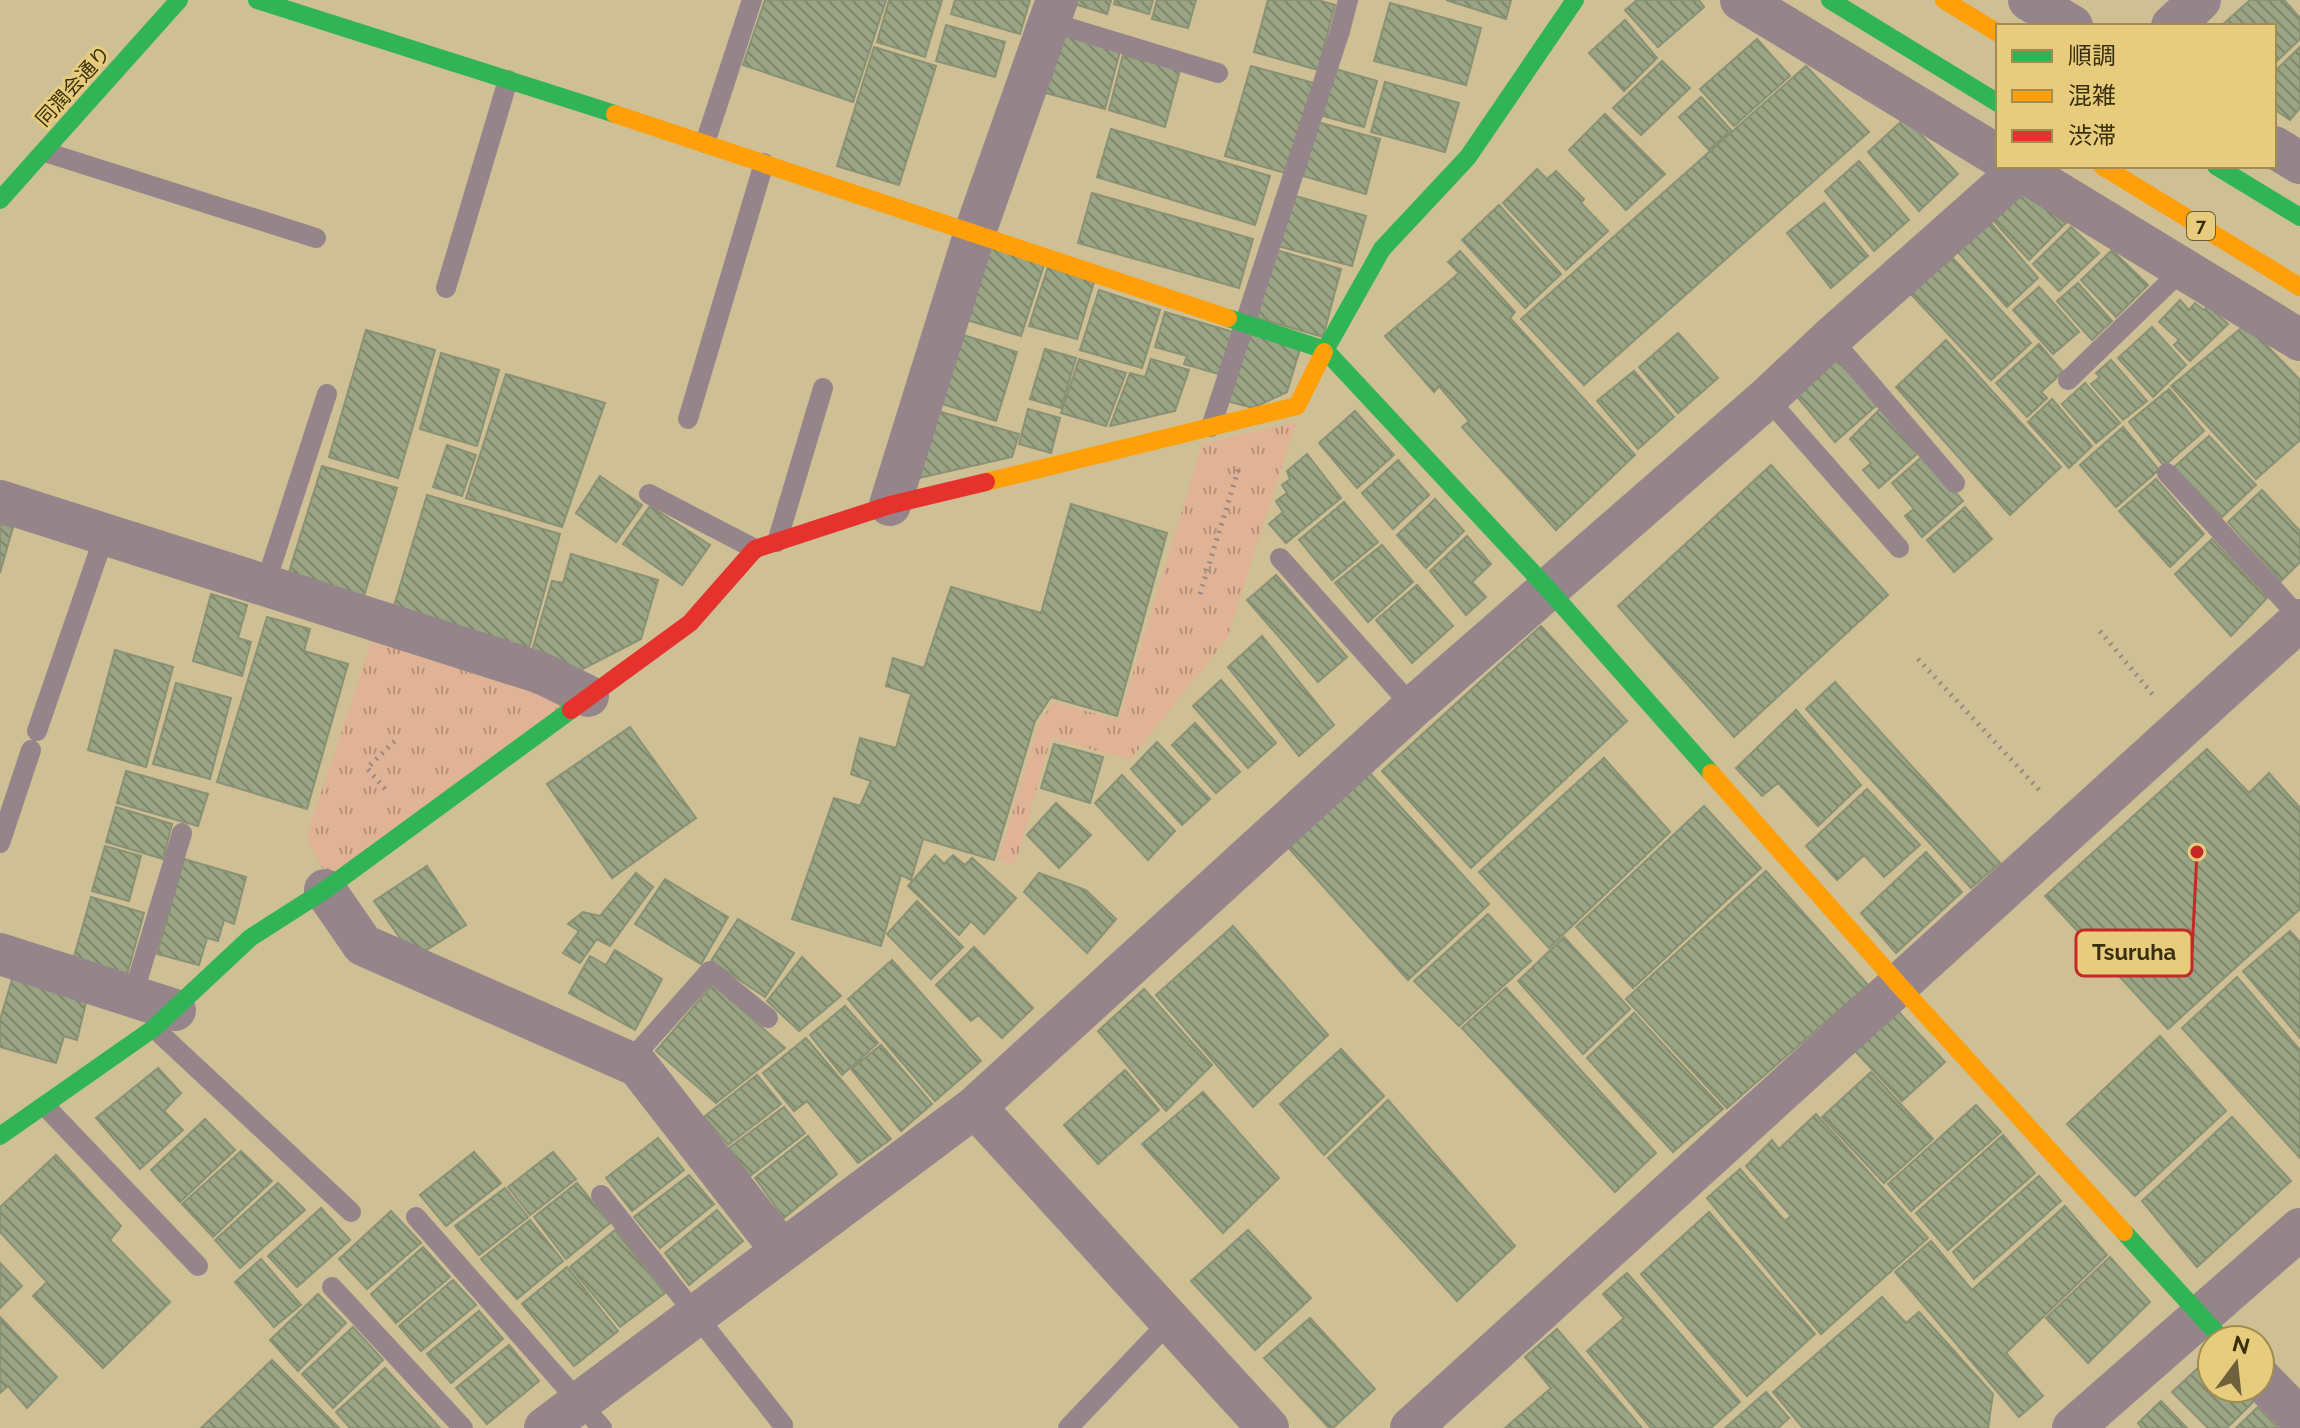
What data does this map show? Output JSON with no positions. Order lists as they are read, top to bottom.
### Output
{
  "streets": {
    "main road": ["同潤会通り", "7"]
  },
  "places": ["Tsuruha"],
  "legend": ["順調", "混雑", "渋滞"],
  "north": "top"
}
